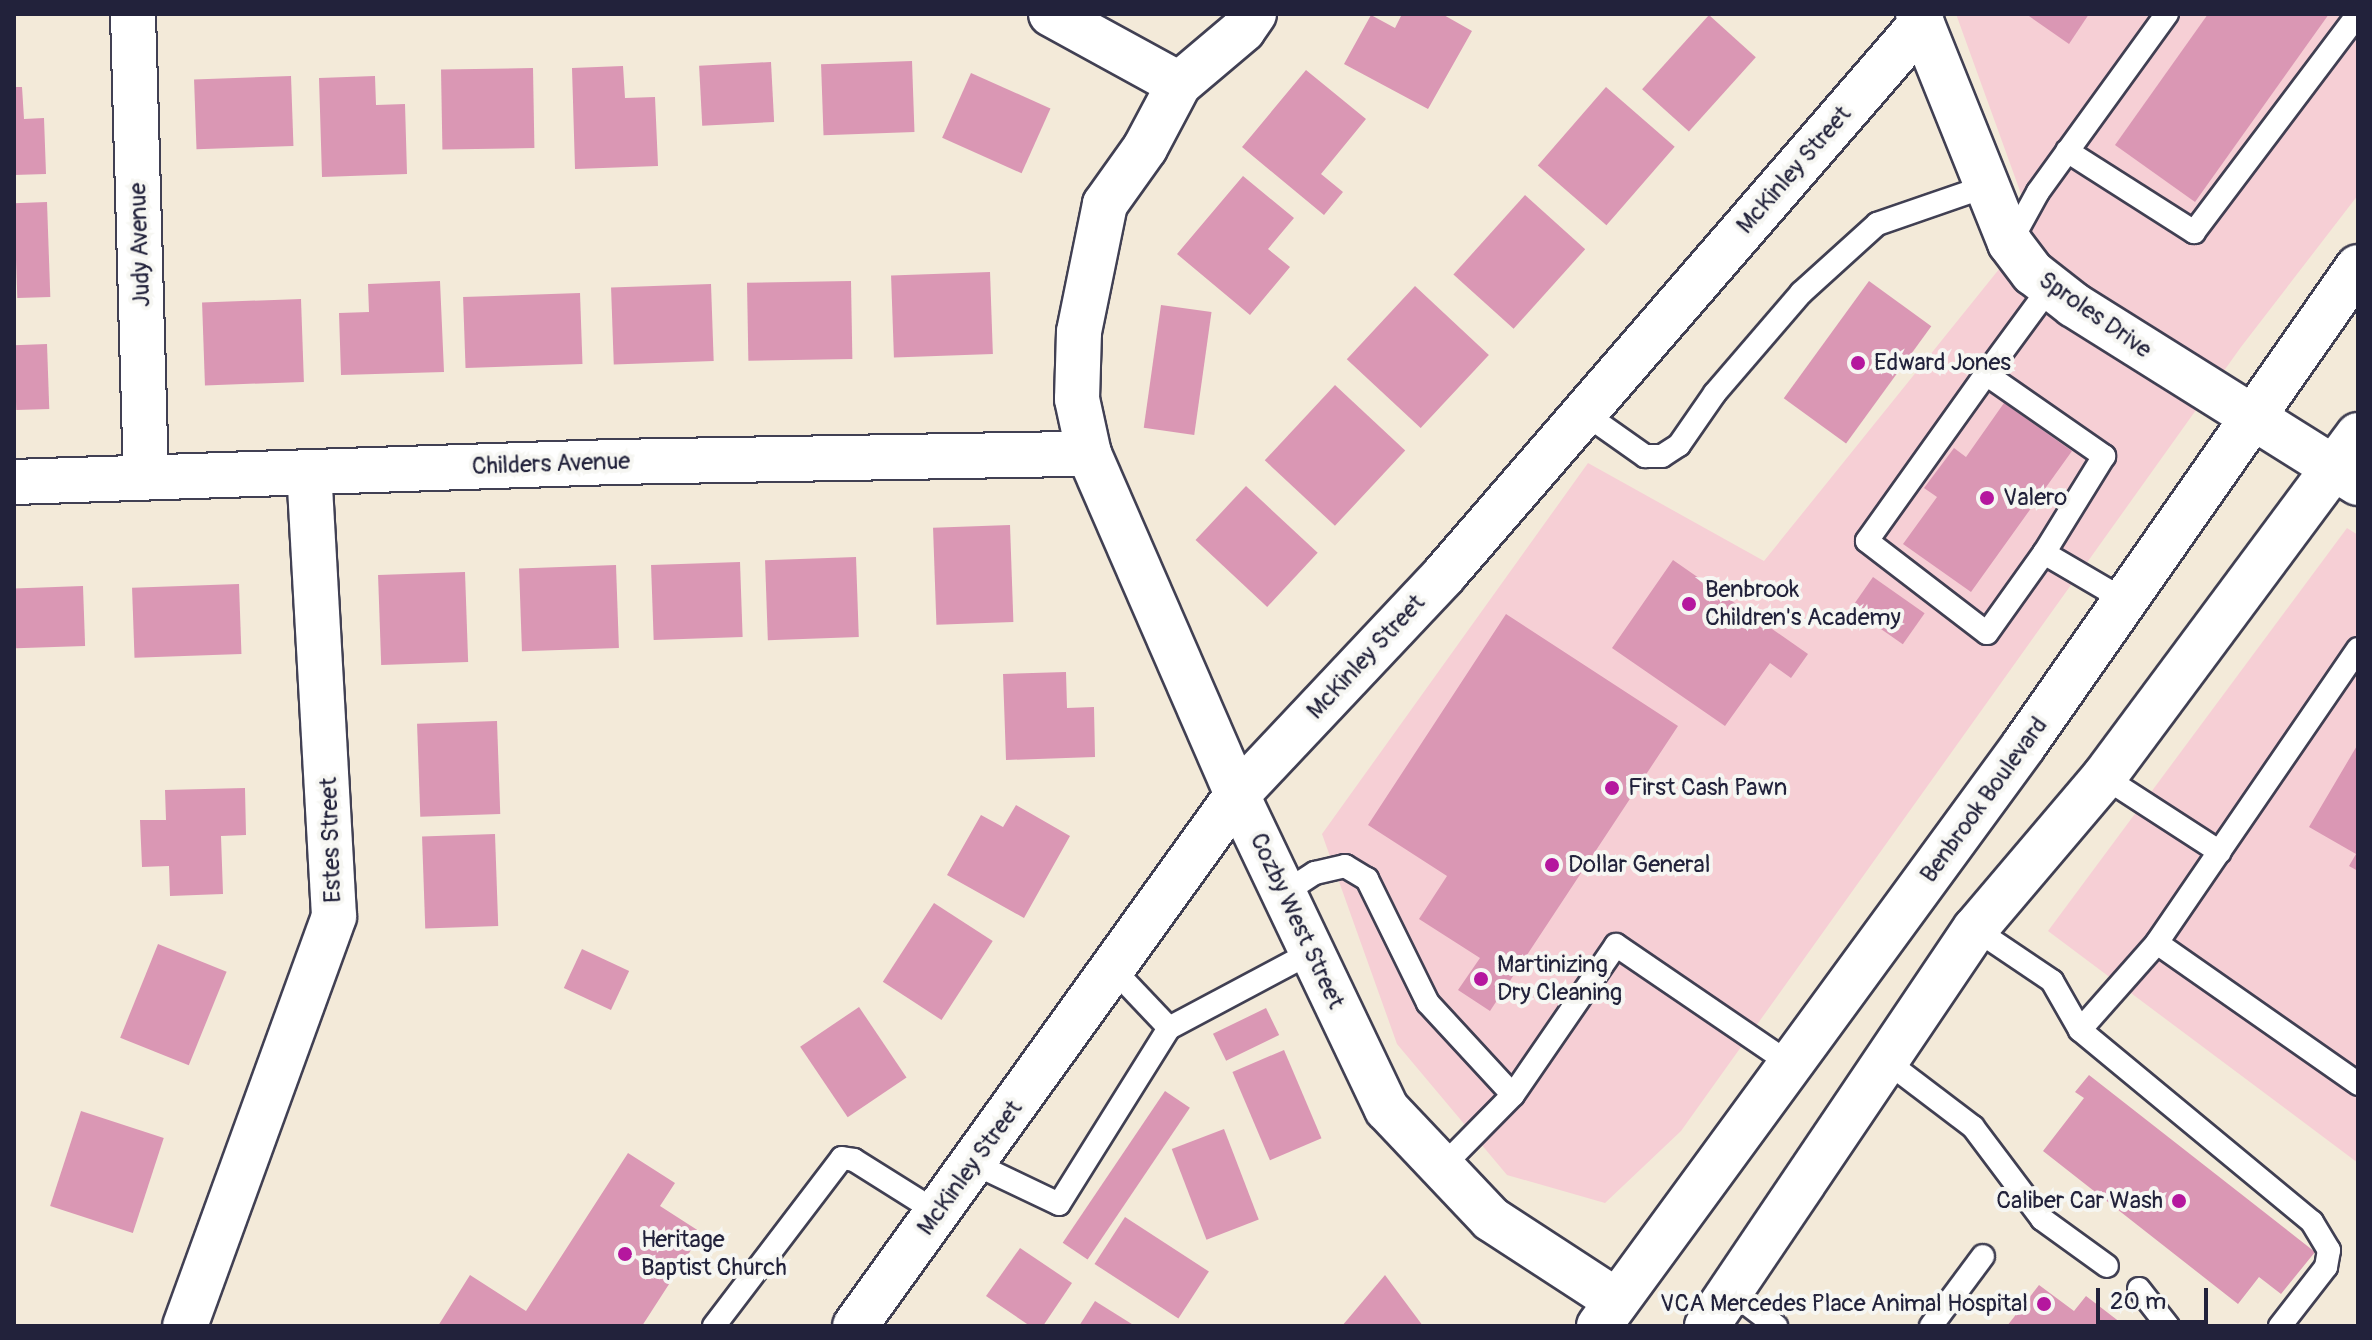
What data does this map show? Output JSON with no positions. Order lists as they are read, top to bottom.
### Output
{
  "streets": {
    "main road": [
      "McKinley Street",
      "Judy Avenue",
      "Sproles Drive",
      "Childers Avenue",
      "Benbrook Boulevard",
      "Estes Street",
      "Cozby West Street"
    ]
  },
  "crossings": [
    ["McKinley Street", "Sproles Drive"],
    ["McKinley Street", "Cozby West Street"],
    ["Judy Avenue", "Childers Avenue"],
    ["Sproles Drive", "Benbrook Boulevard"],
    ["Childers Avenue", "Estes Street"],
    ["Childers Avenue", "Cozby West Street"],
    ["Benbrook Boulevard", "Cozby West Street"]
  ],
  "places": [
    "Edward Jones",
    "Valero",
    "Benbrook Children's Academy",
    "First Cash Pawn",
    "Dollar General",
    "Martinizing Dry Cleaning",
    "Caliber Car Wash",
    "Heritage Baptist Church",
    "VCA Mercedes Place Animal Hospital"
  ],
  "scale_bar": "20 m"
}
